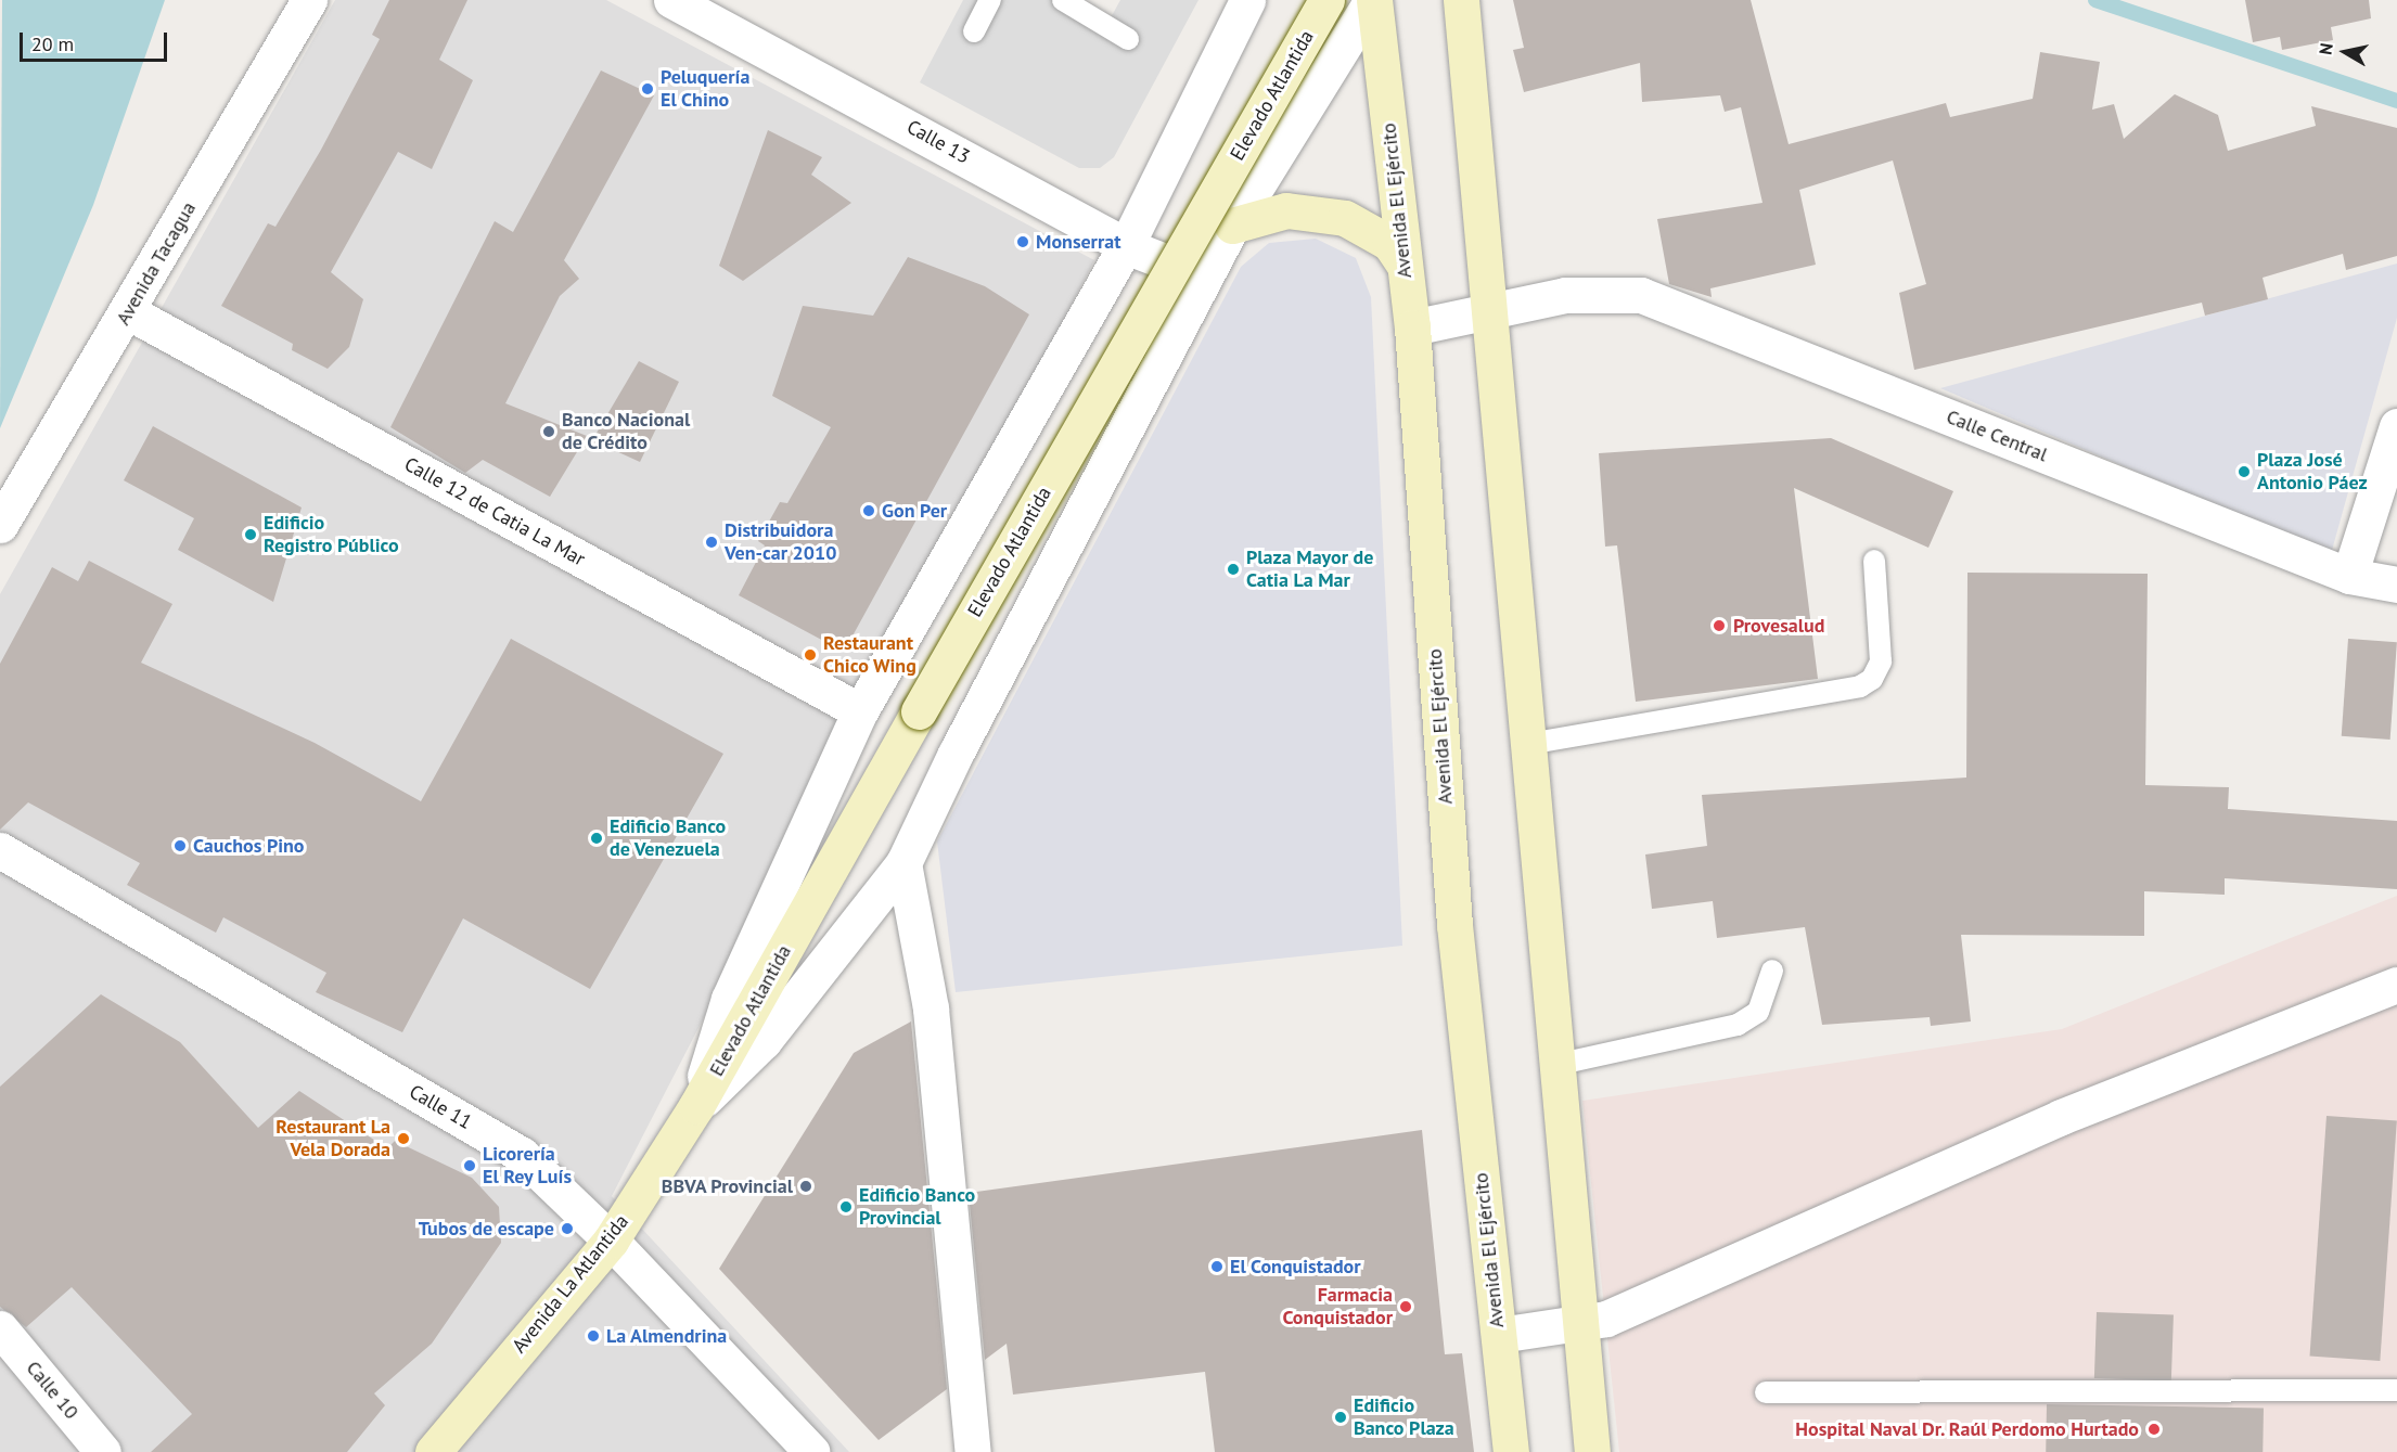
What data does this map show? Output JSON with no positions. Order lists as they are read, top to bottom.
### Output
{
  "streets": {
    "main road": ["Elevado Atlantida", "Avenida El Ejército", "Avenida La Atlantida"],
    "street": [
      "Calle 13",
      "Avenida Tacagua",
      "Calle Central",
      "Calle 12 de Catia La Mar",
      "Calle 11",
      "Calle 10"
    ]
  },
  "crossings": [
    ["Elevado Atlantida", "Avenida La Atlantida"],
    ["Avenida El Ejército", "Calle Central"],
    ["Avenida Tacagua", "Calle 12 de Catia La Mar"],
    ["Calle 11", "Avenida La Atlantida"]
  ],
  "places": [
    "Peluquería El Chino",
    "Monserrat",
    "Banco Nacional de Crédito",
    "Plaza José Antonio Páez",
    "Gon Per",
    "Edificio Registro Público",
    "Distribuidora Ven-car 2010",
    "Plaza Mayor de Catia La Mar",
    "Provesalud",
    "Restaurant Chico Wing",
    "Edificio Banco de Venezuela",
    "Cauchos Pino",
    "Restaurant La Vela Dorada",
    "Licorería El Rey Luís",
    "BBVA Provincial",
    "Edificio Banco Provincial",
    "Tubos de escape",
    "El Conquistador",
    "Farmacia Conquistador",
    "La Almendrina",
    "Edificio Banco Plaza",
    "Hospital Naval Dr. Raúl Perdomo Hurtado"
  ],
  "scale_bar": "20 m",
  "north": "left"
}
